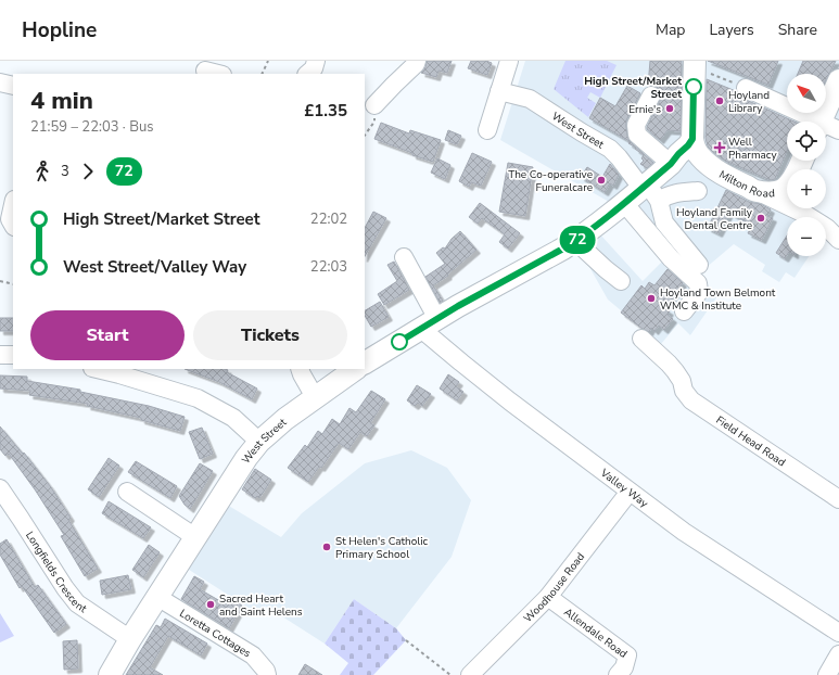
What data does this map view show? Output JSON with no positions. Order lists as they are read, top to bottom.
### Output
{
  "streets": {
    "main road": ["West Street", "Milton Road"],
    "street": [
      "Field Head Road",
      "Valley Way",
      "Longfields Crescent",
      "Woodhouse Road",
      "Loretta Cottages",
      "Allendale Road"
    ]
  },
  "crossings": [
    ["West Street", "Longfields Crescent"],
    ["West Street", "Loretta Cottages"],
    ["Valley Way", "Woodhouse Road"],
    ["Woodhouse Road", "Allendale Road"]
  ],
  "places": {
    "other": [
      "High Street/Market Street",
      "Hoyland Library",
      "Ernie's",
      "The Co-operative Funeralcare",
      "Hoyland Family Dental Centre",
      "Hoyland Town Belmont WMC & Institute",
      "St Helen's Catholic Primary School",
      "Sacred Heart and Saint Helens"
    ],
    "health": ["Well Pharmacy"]
  },
  "lines": ["bus line 72"],
  "north": "top left",
  "page": {
    "header": "Hopline",
    "nav": ["Map", "Layers", "Share"],
    "on_map": "72",
    "map_buttons": ["+", "−"],
    "heading": ["4 min", "21:59 – 22:03 · Bus", "£1.35"],
    "legs": ["3", "72"],
    "list": [
      {
        "name": "High Street/Market Street",
        "value": "22:02"
      },
      {
        "name": "West Street/Valley Way",
        "value": "22:03"
      }
    ],
    "buttons": ["Start", "Tickets"]
  }
}
